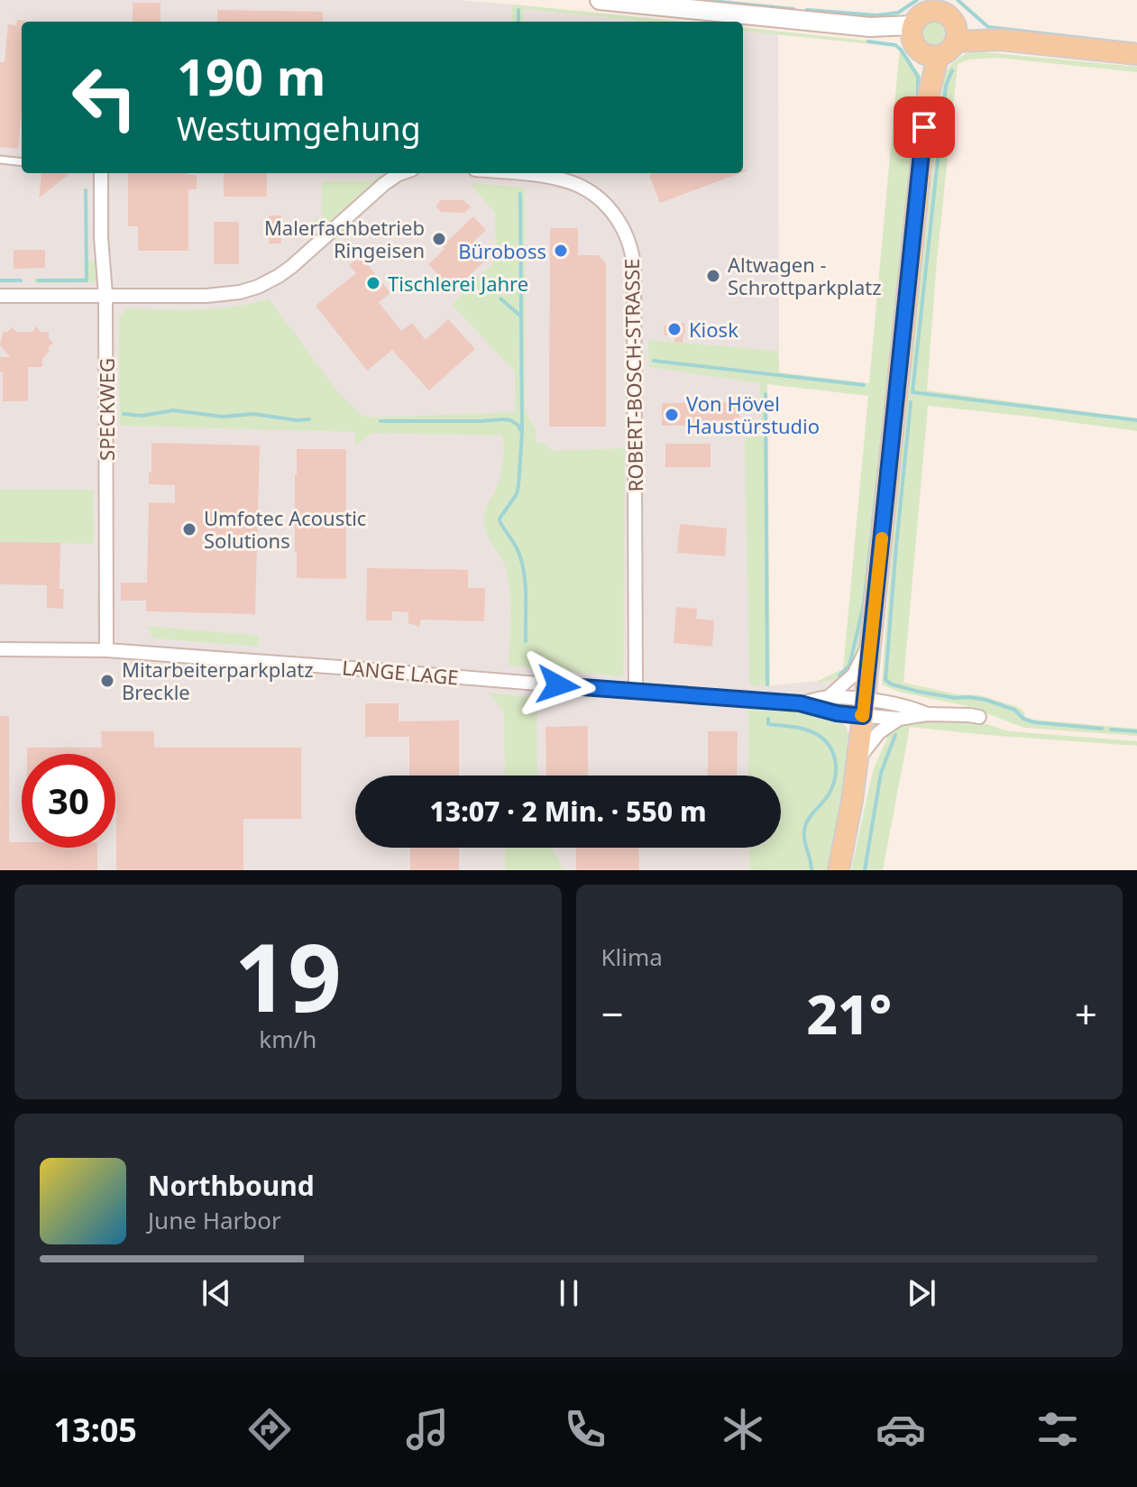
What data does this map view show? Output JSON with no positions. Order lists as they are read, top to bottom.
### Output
{
  "streets": {
    "street": ["ROBERT-BOSCH-STRASSE", "SPECKWEG", "LANGE LAGE"]
  },
  "crossings": [
    ["ROBERT-BOSCH-STRASSE", "LANGE LAGE"],
    ["SPECKWEG", "LANGE LAGE"]
  ],
  "places": [
    "Malerfachbetrieb Ringeisen",
    "Büroboss",
    "Altwagen - Schrottparkplatz",
    "Tischlerei Jahre",
    "Kiosk",
    "Von Hövel Haustürstudio",
    "Umfotec Acoustic Solutions",
    "Mitarbeiterparkplatz Breckle"
  ],
  "page": {
    "turn": ["190 m", "Westumgehung"],
    "limit": "30",
    "trip": "13:07 · 2 Min. · 550 m",
    "tile": [
      ["19", "km/h"],
      "Klima"
    ],
    "heat": ["−", "21°", "+"],
    "song": ["Northbound", "June Harbor"],
    "tabs": "13:05"
  }
}
